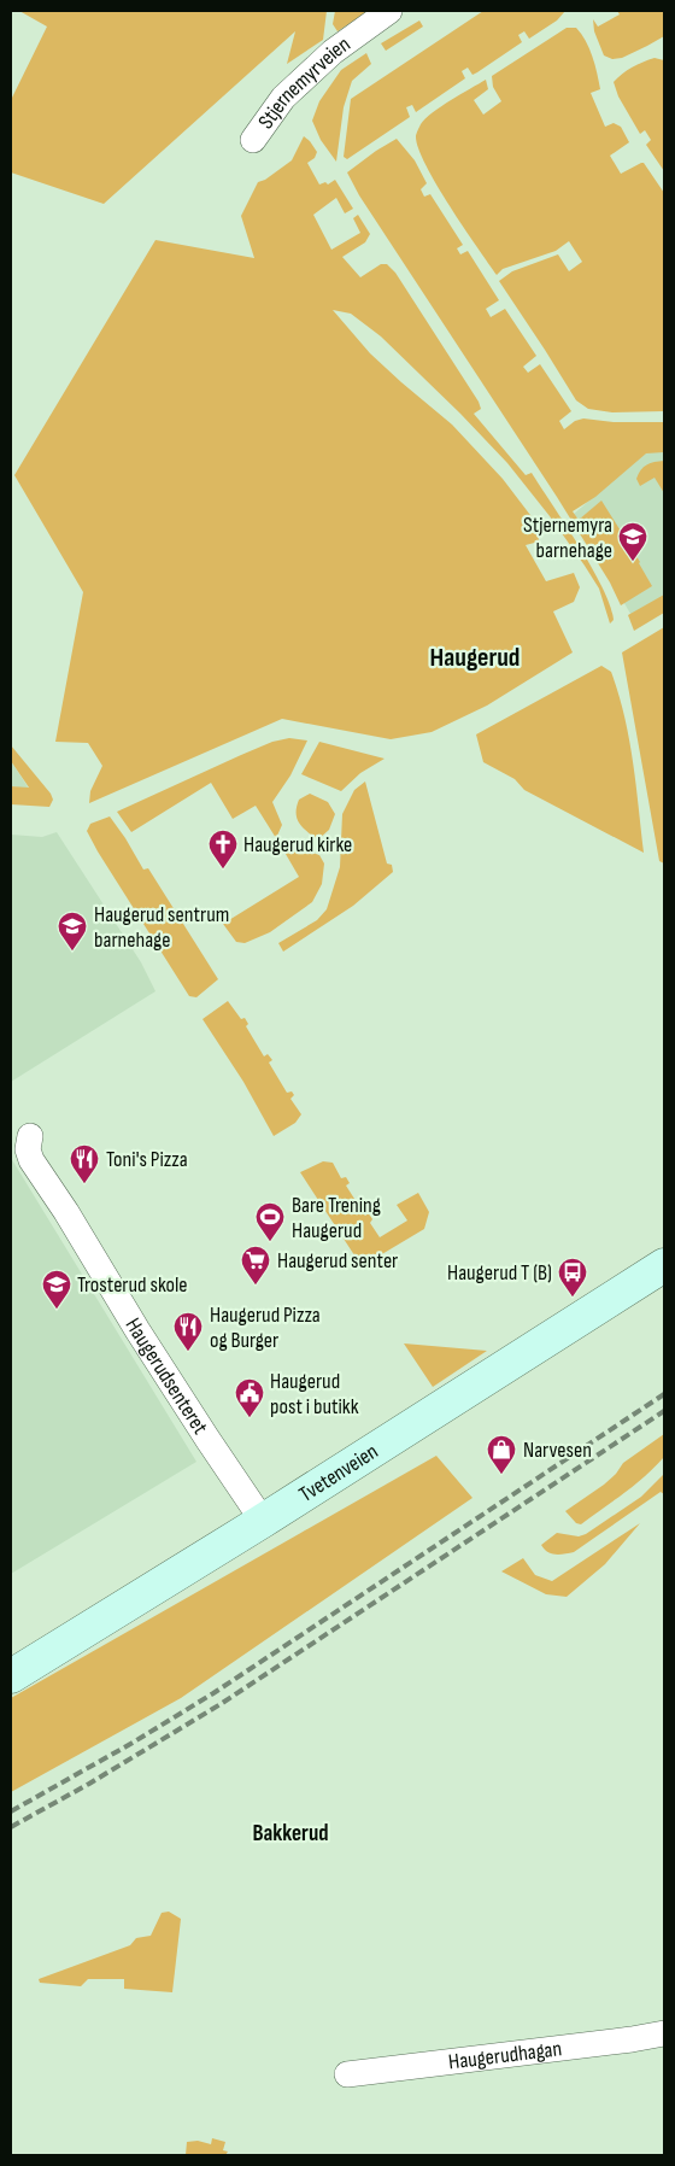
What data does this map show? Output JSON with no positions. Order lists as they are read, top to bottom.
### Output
{
  "streets": {
    "main road": ["Tvetenveien"],
    "street": ["Stjernemyrveien", "Haugerudsenteret", "Haugerudhagan"]
  },
  "crossings": [
    ["Haugerudsenteret", "Tvetenveien"]
  ],
  "districts": ["Haugerud", "Bakkerud"],
  "places": {
    "school or university": ["Stjernemyra barnehage", "Haugerud sentrum barnehage", "Trosterud skole"],
    "church": ["Haugerud kirke"],
    "restaurant": ["Toni's Pizza", "Haugerud Pizza og Burger"],
    "sports": ["Bare Trening Haugerud"],
    "supermarket": ["Haugerud senter"],
    "bus stop": ["Haugerud T (B)"],
    "public building": ["Haugerud post i butikk"],
    "shop": ["Narvesen"]
  }
}
